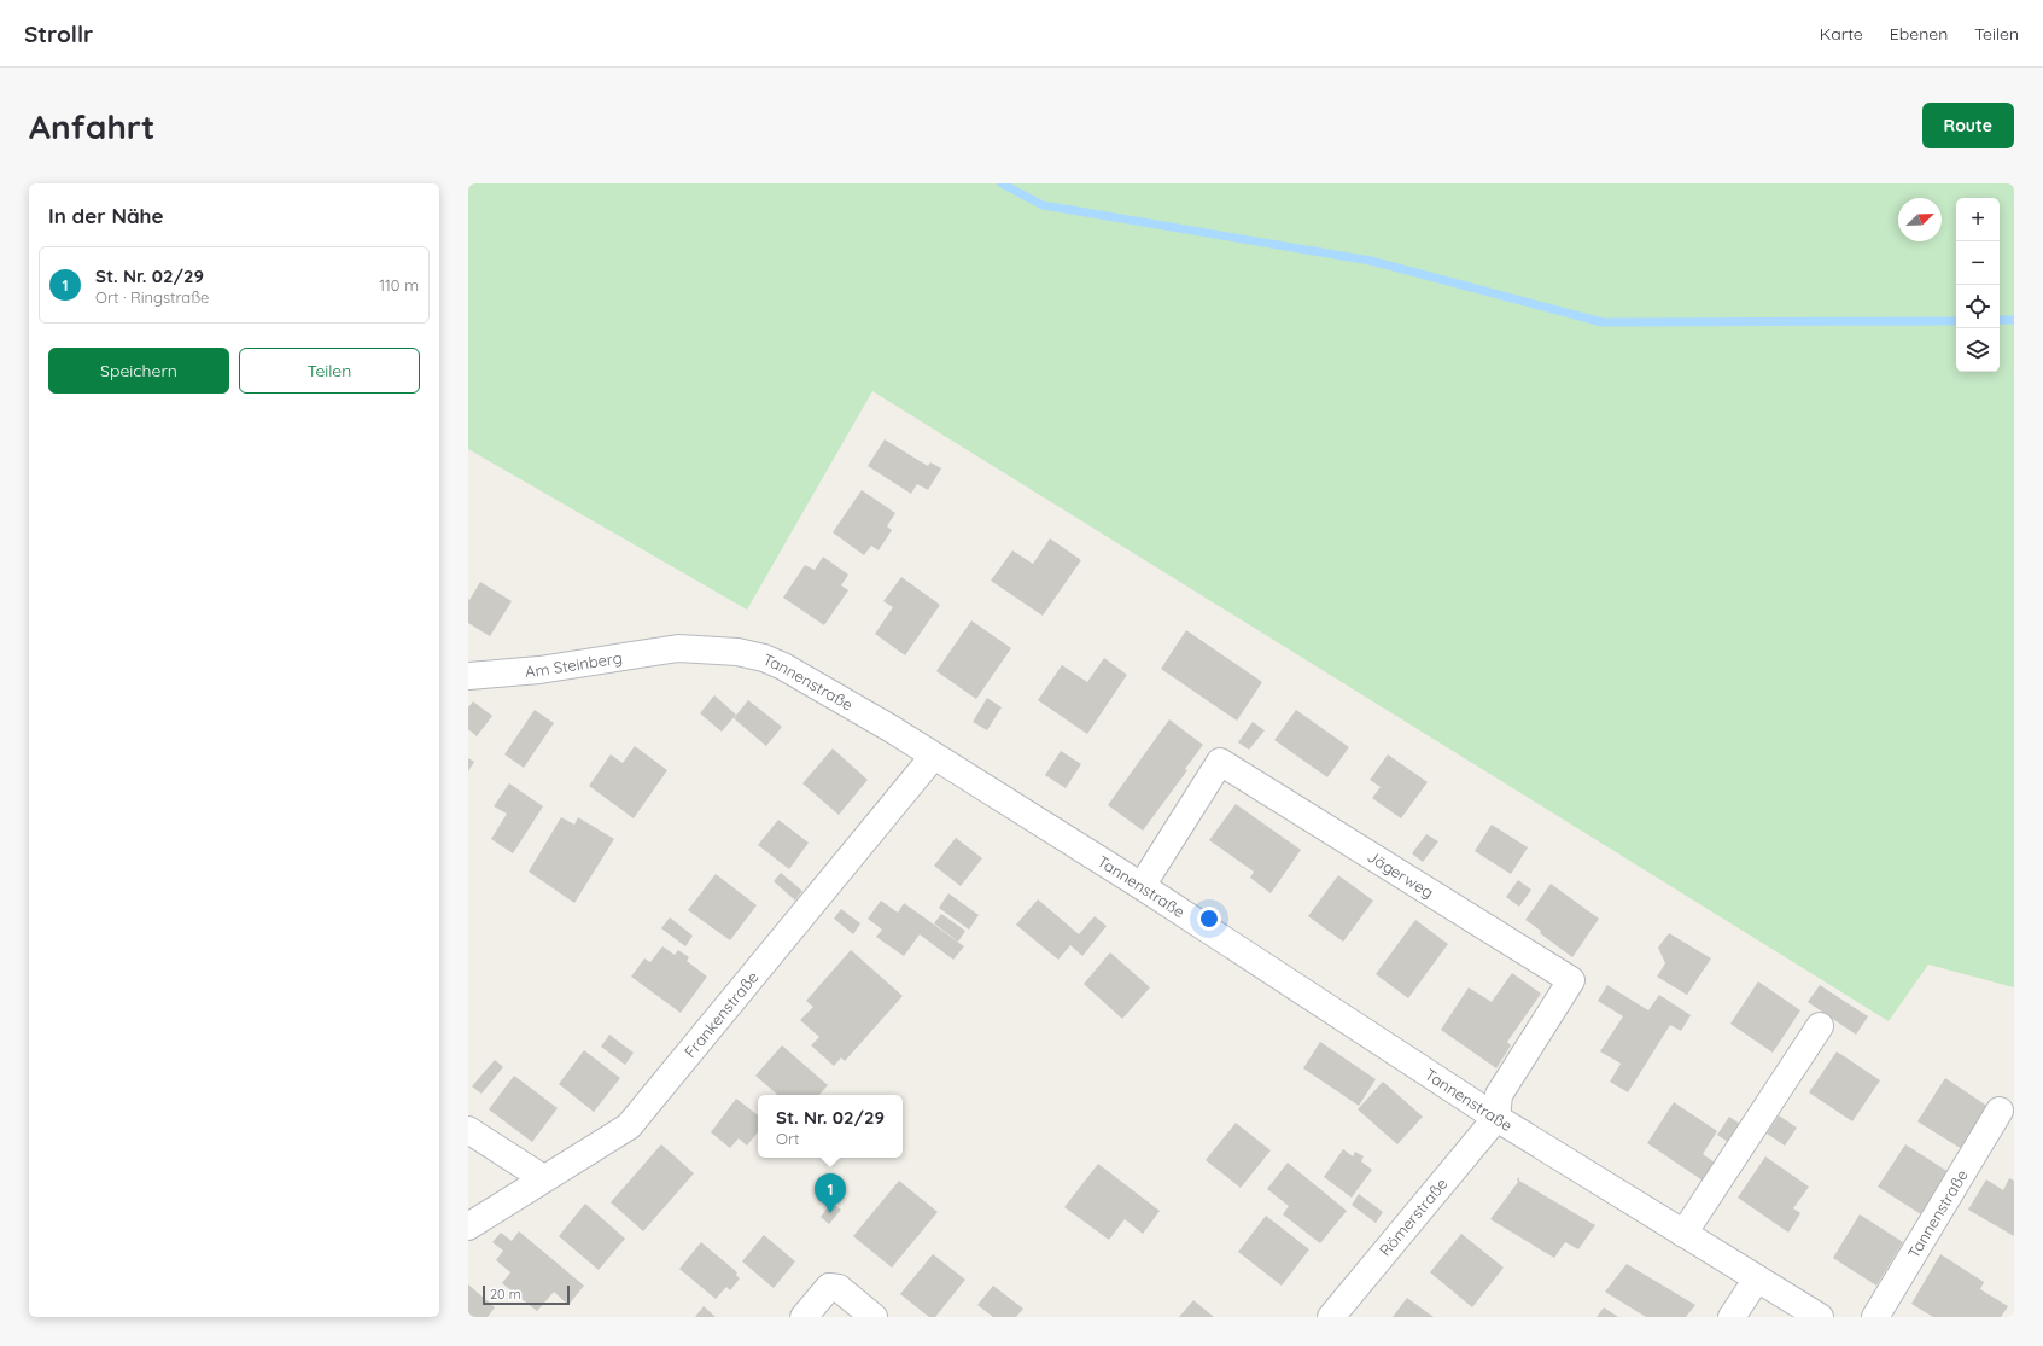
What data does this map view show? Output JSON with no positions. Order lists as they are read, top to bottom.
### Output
{
  "streets": {
    "street": [
      "Am Steinberg",
      "Tannenstraße",
      "Jägerweg",
      "Frankenstraße",
      "Römerstraße"
    ]
  },
  "crossings": [
    ["Am Steinberg", "Tannenstraße"],
    ["Tannenstraße", "Jägerweg"],
    ["Tannenstraße", "Frankenstraße"],
    ["Tannenstraße", "Römerstraße"],
    ["Jägerweg", "Römerstraße"]
  ],
  "scale_bar": "20 m",
  "north": "top right",
  "page": {
    "header": "Strollr",
    "nav": ["Karte", "Ebenen", "Teilen"],
    "buttons": [
      "Route",
      ["Speichern", "Teilen"]
    ],
    "title": "Anfahrt",
    "heading": "In der Nähe",
    "map_buttons": ["+", "−"],
    "list": [
      {
        "mark": "1",
        "name": "St. Nr. 02/29",
        "note": "Ort · Ringstraße",
        "value": "110 m"
      }
    ],
    "popup": ["St. Nr. 02/29", "Ort"],
    "pins": "1",
    "scale": "20 m"
  }
}
